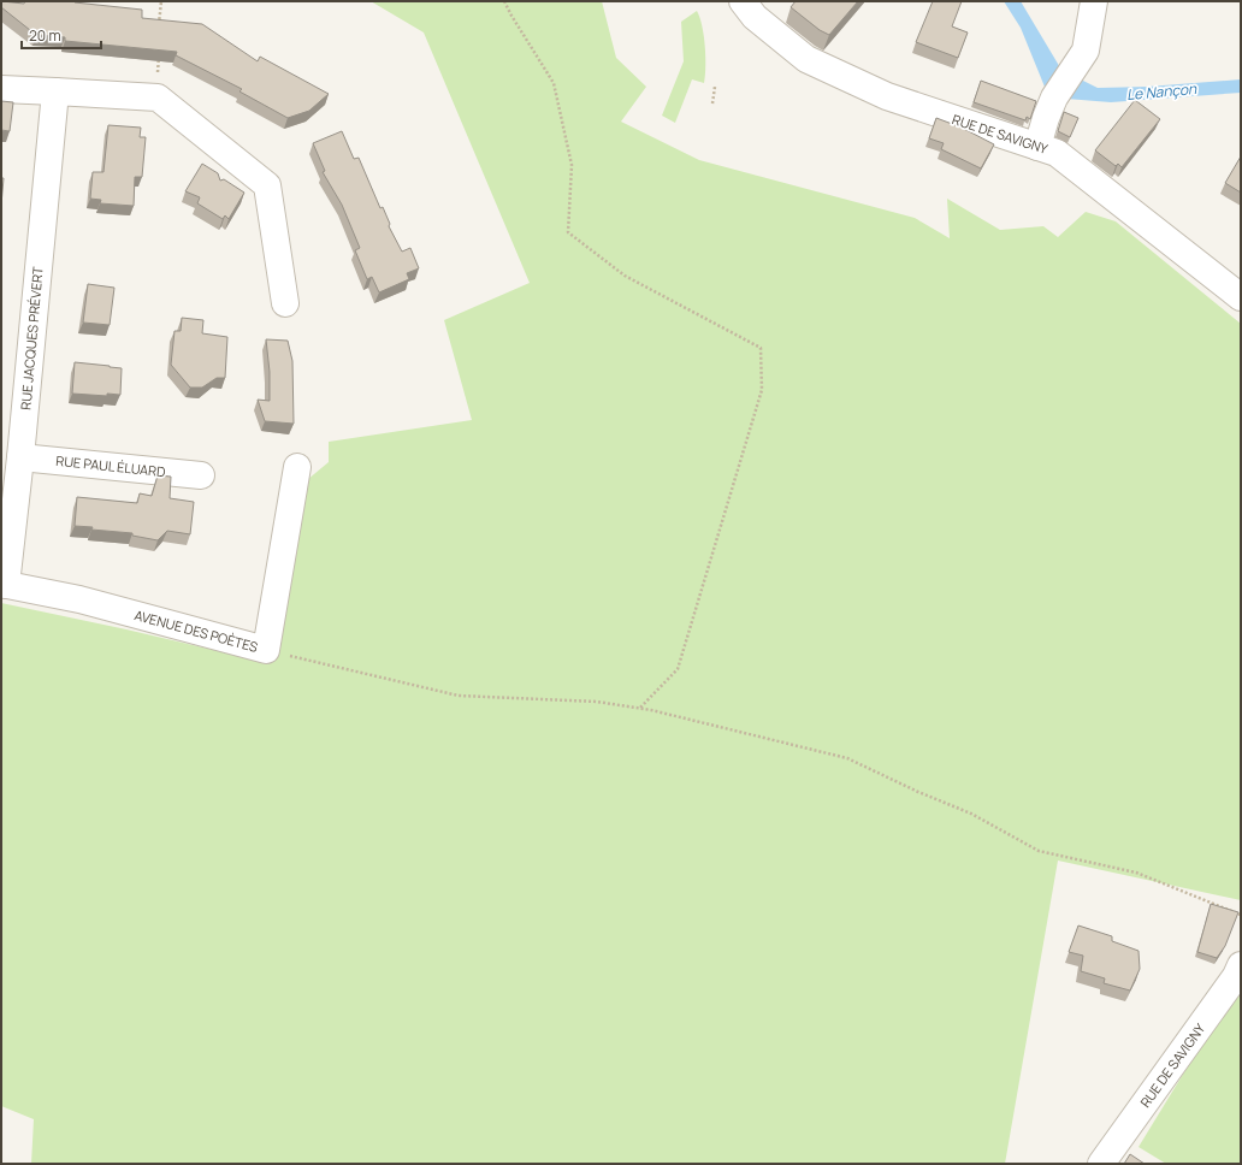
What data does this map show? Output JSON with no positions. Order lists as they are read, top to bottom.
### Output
{
  "streets": {
    "street": [
      "RUE DE SAVIGNY",
      "RUE JACQUES PRÉVERT",
      "RUE PAUL ÉLUARD",
      "AVENUE DES POÈTES"
    ]
  },
  "crossings": [
    ["RUE JACQUES PRÉVERT", "RUE PAUL ÉLUARD"],
    ["RUE JACQUES PRÉVERT", "AVENUE DES POÈTES"]
  ],
  "water": ["Le Nançon"],
  "scale_bar": "20 m"
}
